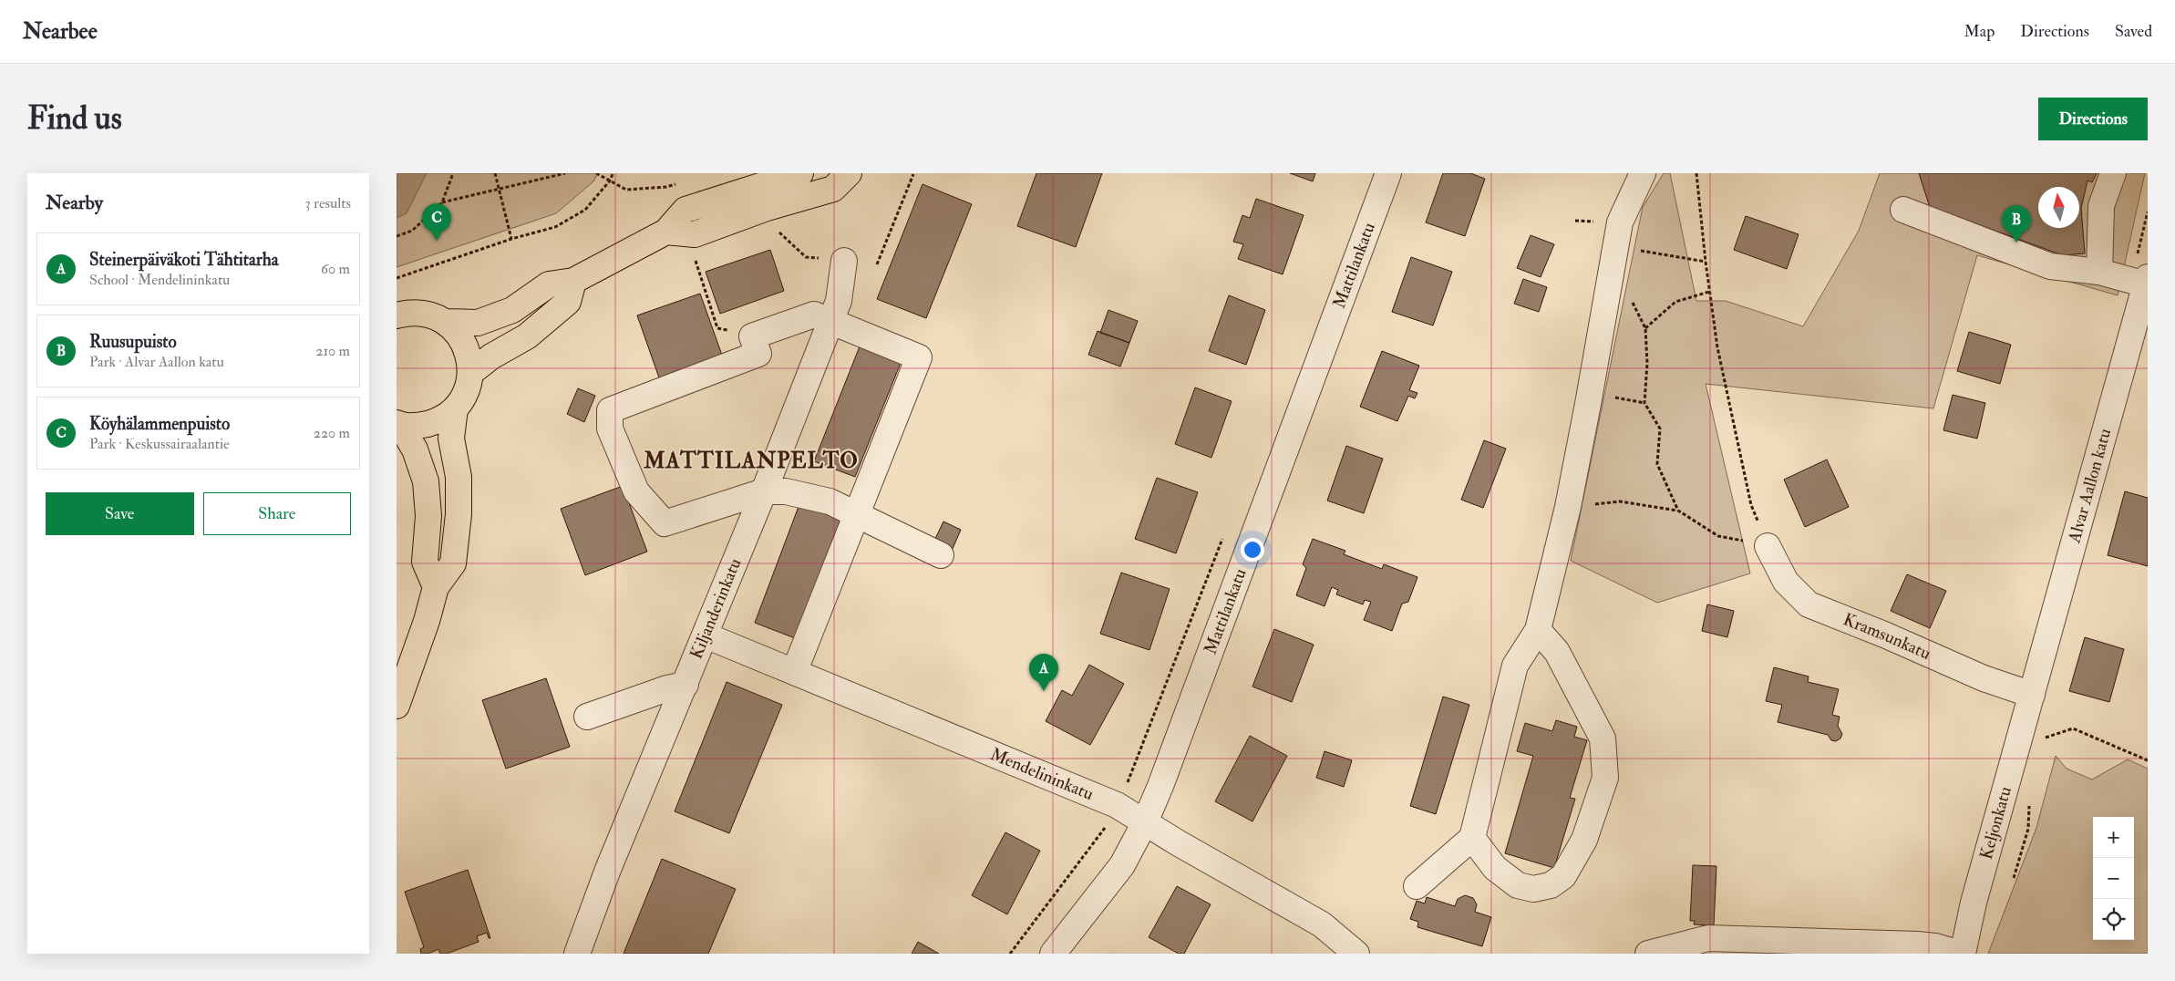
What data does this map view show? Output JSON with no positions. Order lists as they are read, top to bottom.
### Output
{
  "streets": {
    "street": [
      "Mattilankatu",
      "Alvar Aallon katu",
      "Kiljanderinkatu",
      "Kramsunkatu",
      "Mendelininkatu",
      "Keljonkatu"
    ]
  },
  "crossings": [
    ["Mattilankatu", "Mendelininkatu"],
    ["Alvar Aallon katu", "Kramsunkatu"],
    ["Alvar Aallon katu", "Keljonkatu"],
    ["Kiljanderinkatu", "Mendelininkatu"],
    ["Kramsunkatu", "Keljonkatu"]
  ],
  "districts": ["MATTILANPELTO"],
  "north": "top",
  "page": {
    "header": "Nearbee",
    "nav": ["Map", "Directions", "Saved"],
    "buttons": [
      "Directions",
      ["Save", "Share"]
    ],
    "title": "Find us",
    "heading": ["Nearby", "3 results"],
    "pins": ["C", "B", "A"],
    "list": [
      {
        "mark": "A",
        "name": "Steinerpäiväkoti Tähtitarha",
        "note": "School · Mendelininkatu",
        "value": "60 m"
      },
      {
        "mark": "B",
        "name": "Ruusupuisto",
        "note": "Park · Alvar Aallon katu",
        "value": "210 m"
      },
      {
        "mark": "C",
        "name": "Köyhälammenpuisto",
        "note": "Park · Keskussairaalantie",
        "value": "220 m"
      }
    ],
    "map_buttons": ["+", "−"]
  }
}
